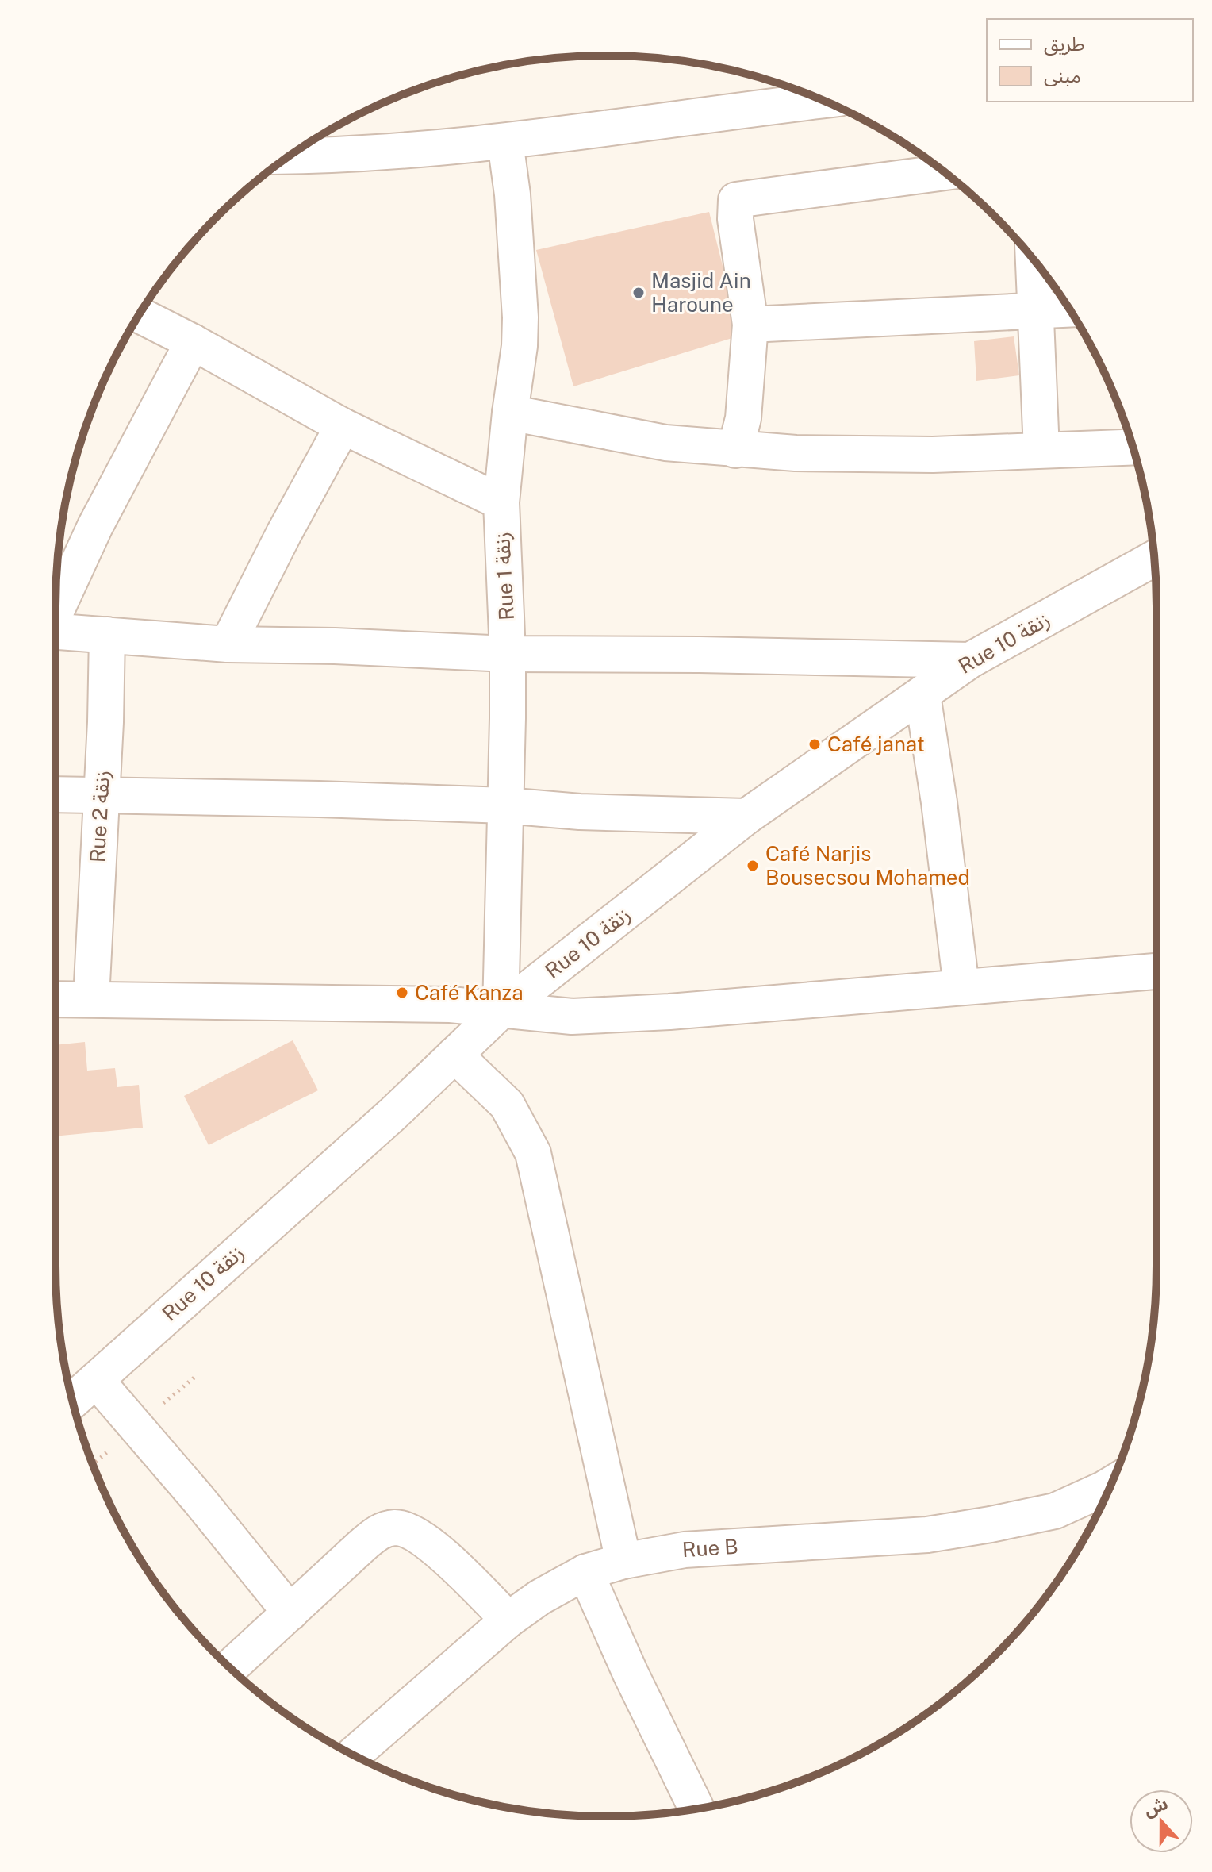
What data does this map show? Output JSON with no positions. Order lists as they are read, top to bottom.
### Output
{
  "streets": {
    "street": [
      "Rue 1 زنقة",
      "Rue 10 زنقة",
      "Rue 2 زنقة",
      "Rue B"
    ]
  },
  "crossings": [
    ["Rue 1 زنقة", "Rue 10 زنقة"]
  ],
  "places": [
    "Masjid Ain Haroune",
    "Café janat",
    "Café Narjis Bousecsou Mohamed",
    "Café Kanza"
  ],
  "legend": ["طريق", "مبنى"],
  "north": "top"
}
